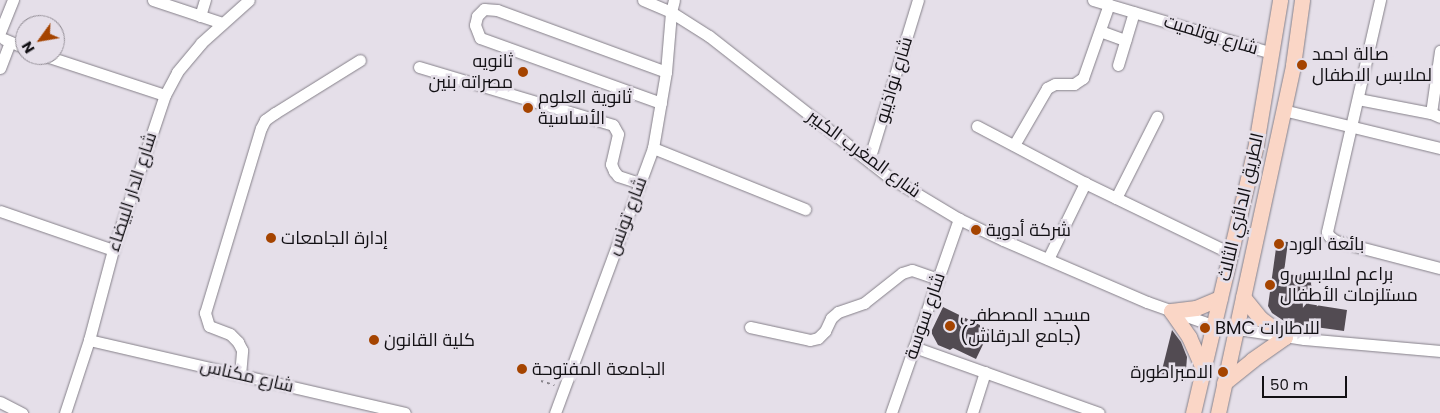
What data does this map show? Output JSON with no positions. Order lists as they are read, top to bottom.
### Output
{
  "streets": {
    "main road": ["الطريق الدائري الثالث"],
    "street": [
      "شارع بوتلميت",
      "شارع نواذيبو",
      "شارع المغرب الكبير",
      "شارع الدار البيضاء",
      "شارع تونس",
      "شارع سوسة",
      "شارع مكناس"
    ]
  },
  "crossings": [
    ["شارع بوتلميت", "الطريق الدائري الثالث"],
    ["شارع نواذيبو", "شارع المغرب الكبير"],
    ["شارع المغرب الكبير", "الطريق الدائري الثالث"],
    ["شارع المغرب الكبير", "شارع تونس"],
    ["شارع المغرب الكبير", "شارع سوسة"],
    ["شارع الدار البيضاء", "شارع مكناس"]
  ],
  "places": [
    "صالة احمد لملابس الاطفال",
    "ثانويه مصراته بنين",
    "ثانوية العلوم الأساسية",
    "شركة أدوية",
    "إدارة الجامعات",
    "بائعة الورد",
    "براعم لملابس و مستلزمات الأطفال",
    "مسجد المصطفى (جامع الدرقاش)",
    "BMC للاطارات",
    "كلية القانون",
    "الجامعة المفتوحة",
    "الامبراطورة"
  ],
  "scale_bar": "50 m",
  "north": "bottom left"
}
